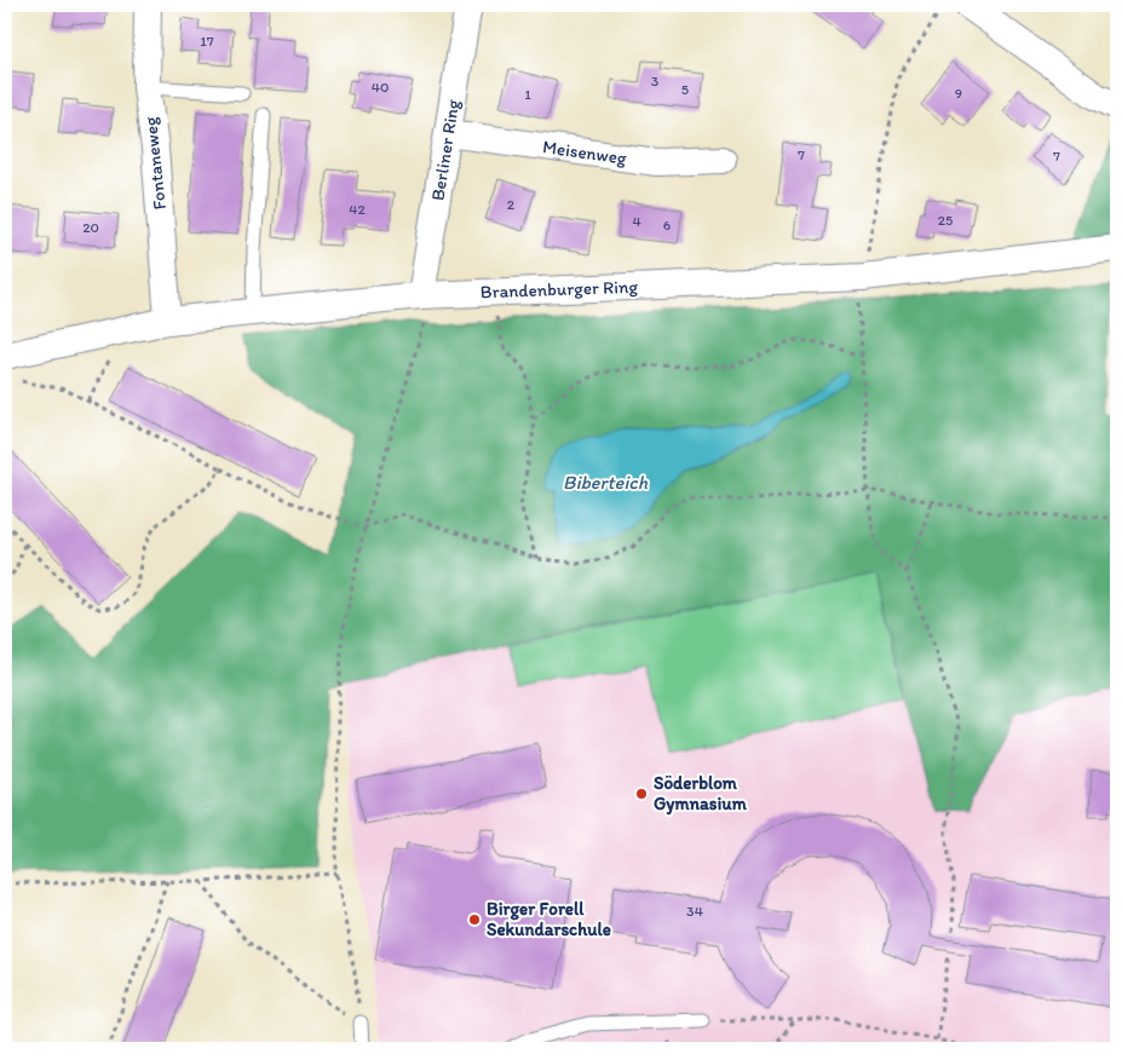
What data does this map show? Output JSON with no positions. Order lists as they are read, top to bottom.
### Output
{
  "streets": {
    "street": [
      "Berliner Ring",
      "Meisenweg",
      "Fontaneweg",
      "Brandenburger Ring"
    ]
  },
  "crossings": [
    ["Berliner Ring", "Meisenweg"],
    ["Berliner Ring", "Brandenburger Ring"],
    ["Fontaneweg", "Brandenburger Ring"]
  ],
  "water": ["Biberteich"],
  "places": ["Söderblom Gymnasium", "Birger Forell Sekundarschule"],
  "house_numbers": [
    "17",
    "3",
    "40",
    "5",
    "9",
    "1",
    "7",
    "7",
    "2",
    "42",
    "25",
    "4",
    "6",
    "20",
    "34"
  ]
}
